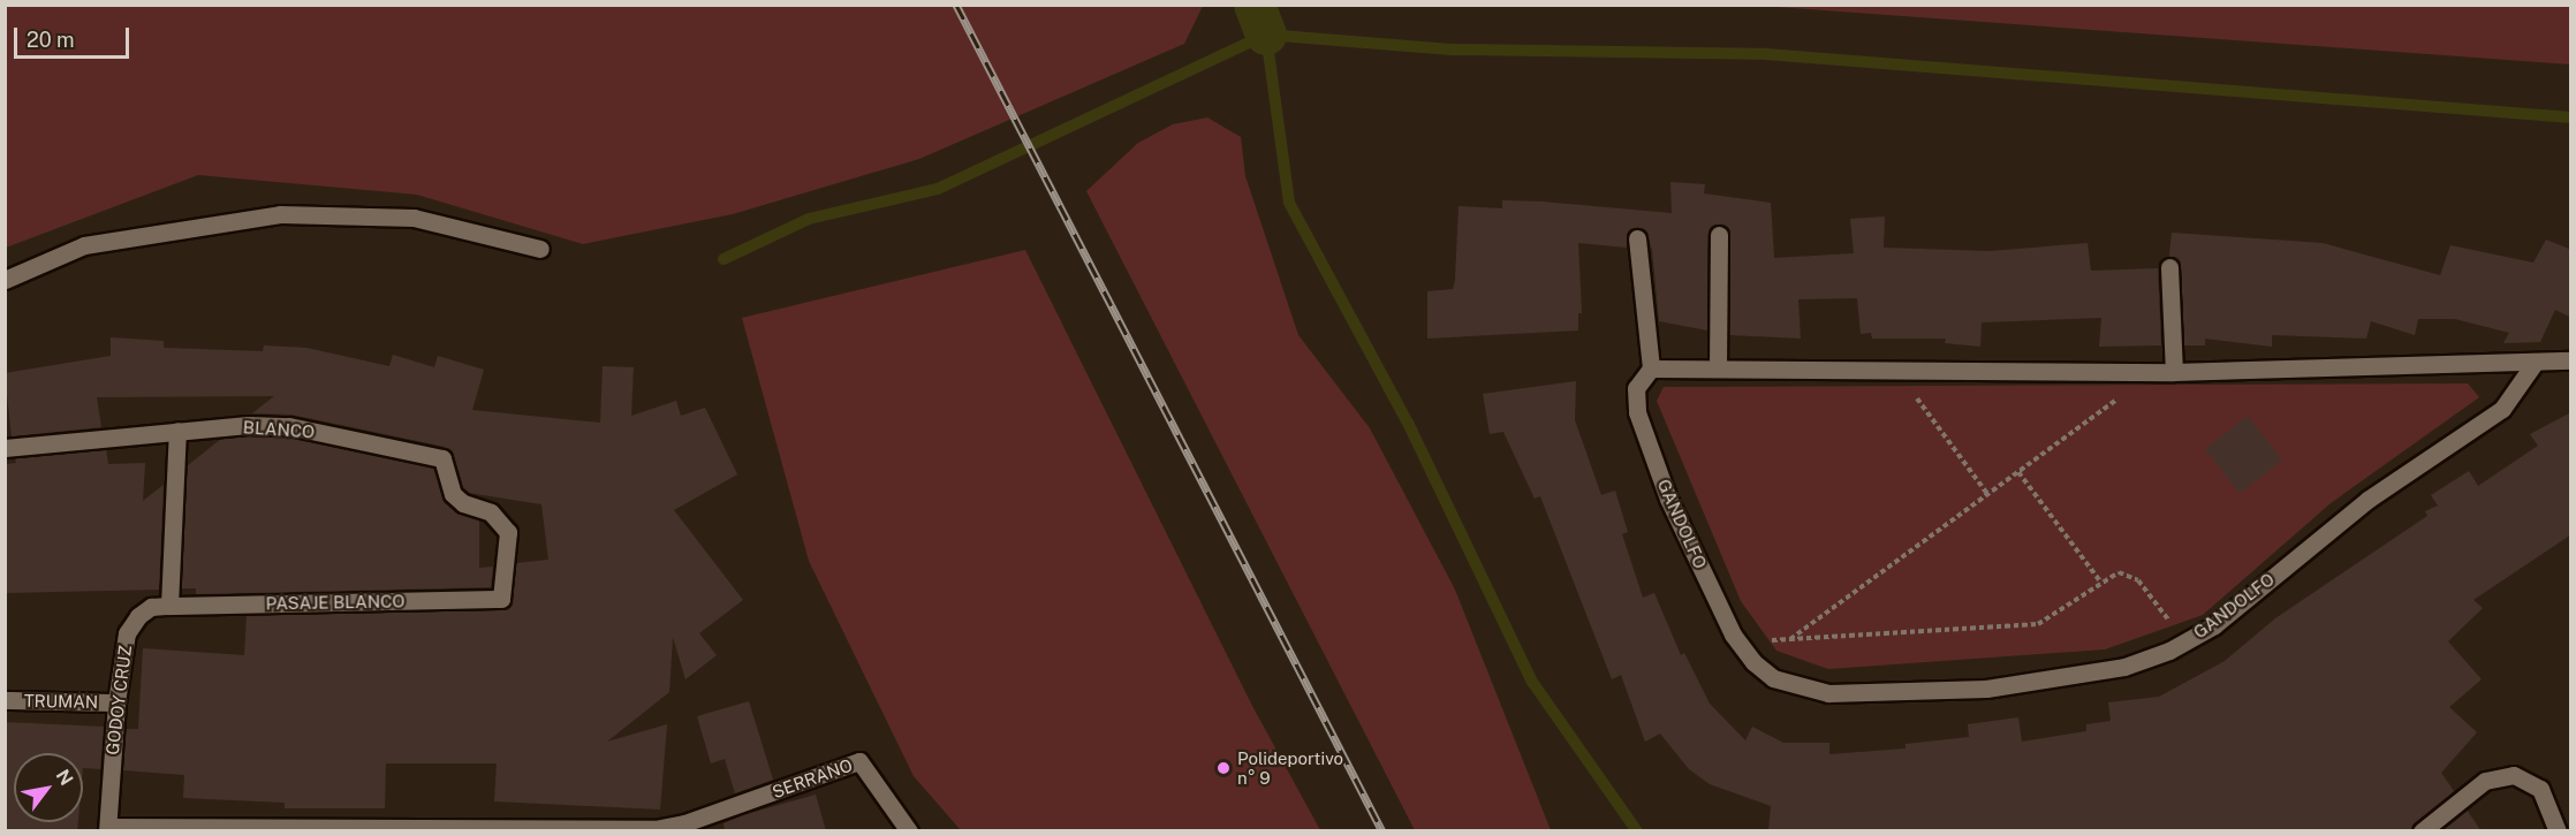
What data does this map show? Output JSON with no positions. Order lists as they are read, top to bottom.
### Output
{
  "streets": {
    "street": [
      "BLANCO",
      "GANDOLFO",
      "PASAJE BLANCO",
      "GODOY CRUZ",
      "TRUMAN",
      "SERRANO"
    ]
  },
  "crossings": [
    ["BLANCO", "PASAJE BLANCO"],
    ["PASAJE BLANCO", "GODOY CRUZ"],
    ["GODOY CRUZ", "TRUMAN"]
  ],
  "places": ["Polideportivo n° 9"],
  "scale_bar": "20 m",
  "north": "top right"
}
